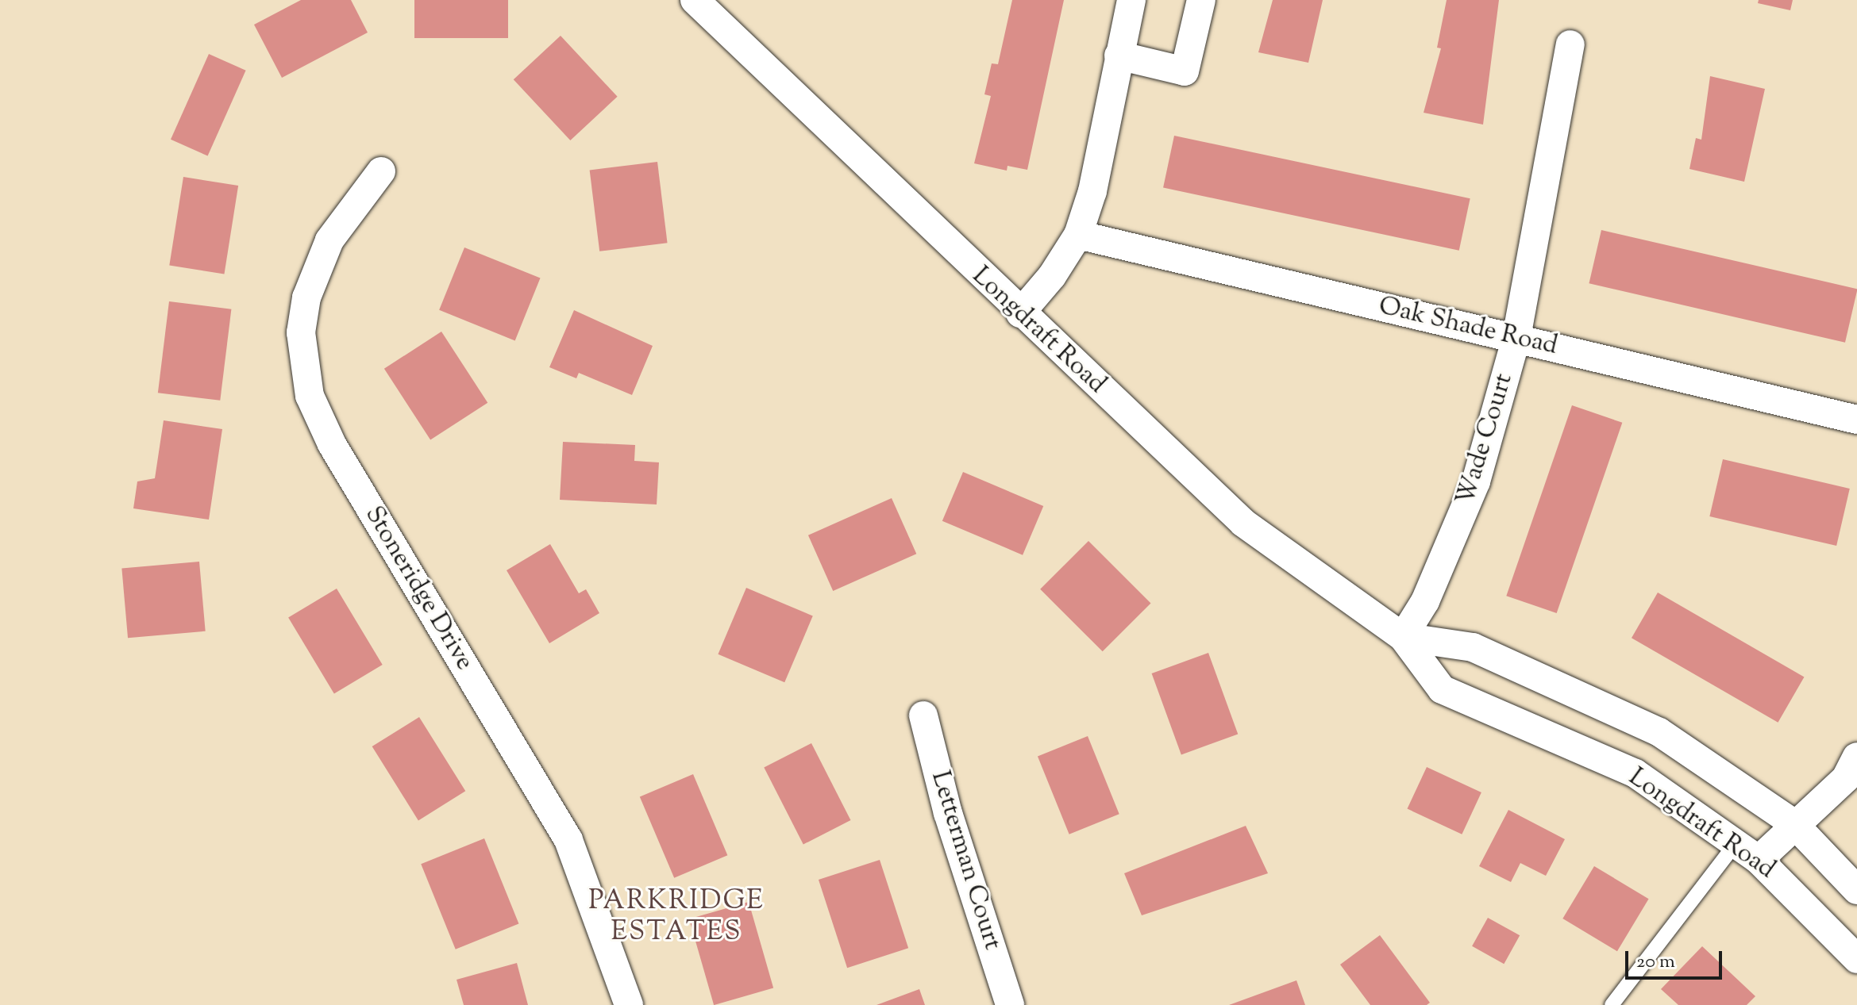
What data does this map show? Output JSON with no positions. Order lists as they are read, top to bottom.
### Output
{
  "streets": {
    "street": [
      "Oak Shade Road",
      "Longdraft Road",
      "Wade Court",
      "Stoneridge Drive",
      "Letterman Court"
    ]
  },
  "crossings": [
    ["Oak Shade Road", "Wade Court"],
    ["Longdraft Road", "Wade Court"]
  ],
  "districts": ["PARKRIDGE ESTATES"],
  "scale_bar": "20 m"
}
